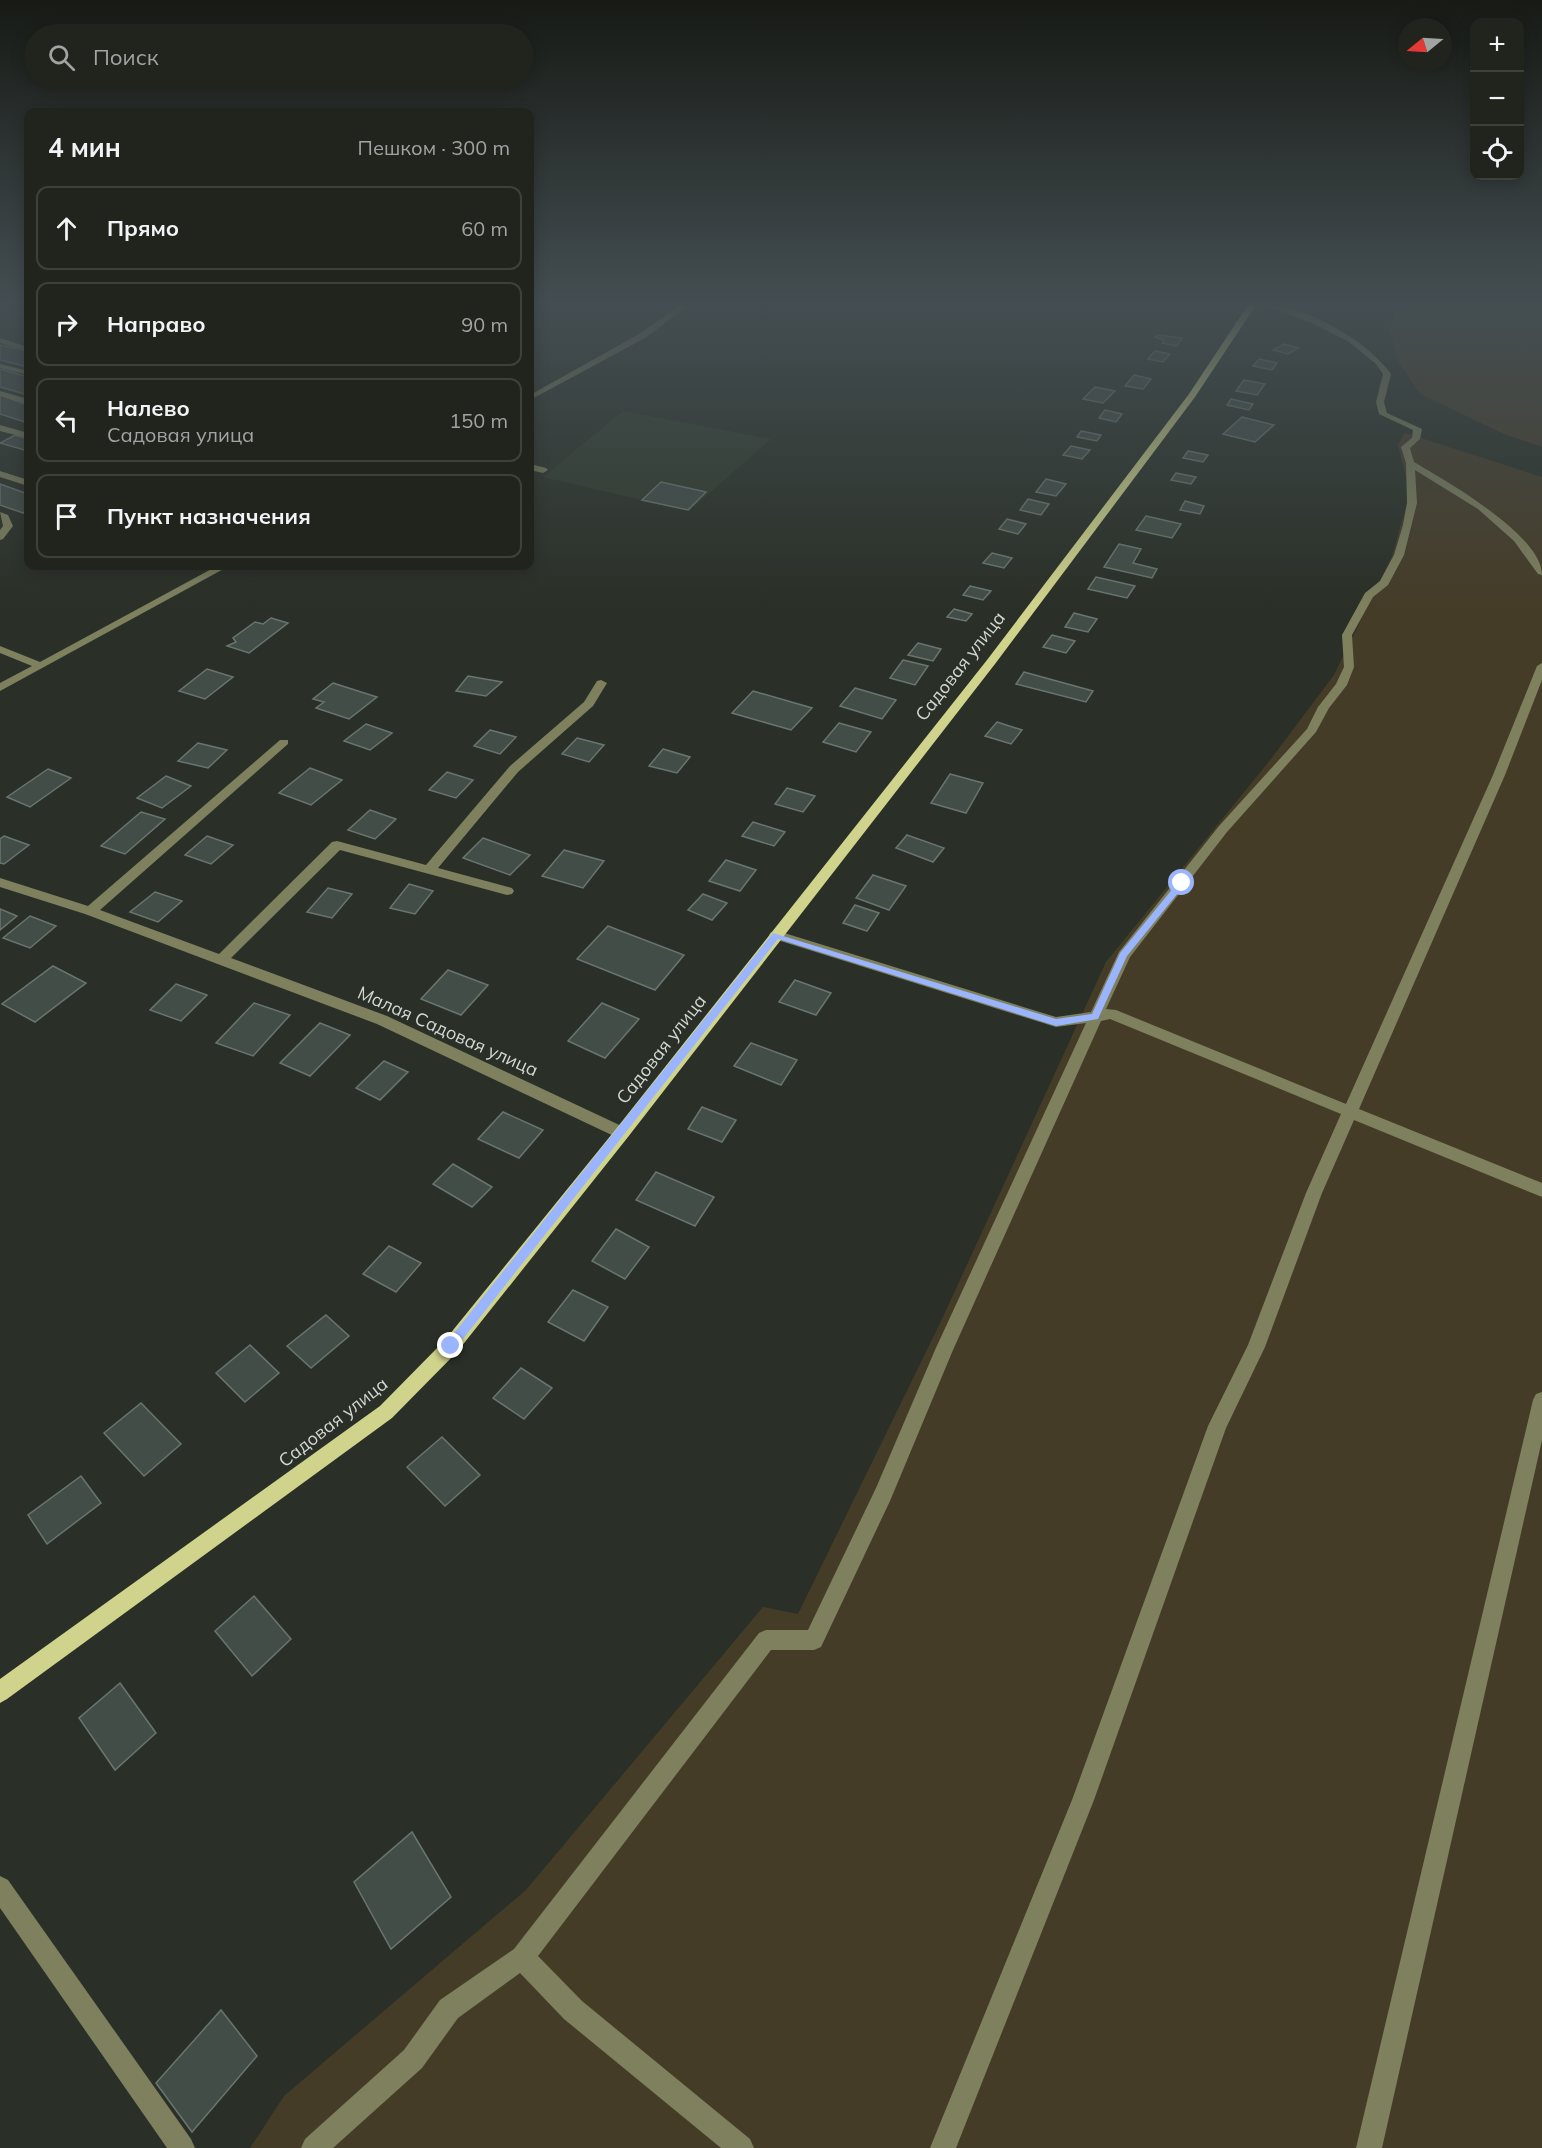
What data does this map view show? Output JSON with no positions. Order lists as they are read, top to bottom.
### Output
{
  "streets": {
    "main road": ["Садовая улица"],
    "street": ["Малая Садовая улица"]
  },
  "crossings": [
    ["Садовая улица", "Малая Садовая улица"]
  ],
  "north": "left",
  "page": {
    "map_buttons": ["+", "−"],
    "search": "Поиск",
    "heading": ["4 мин", "Пешком · 300 m"],
    "list": [
      ["Прямо", "60 m"],
      ["Направо", "90 m"],
      ["Налево", "Садовая улица", "150 m"],
      "Пункт назначения"
    ]
  }
}
